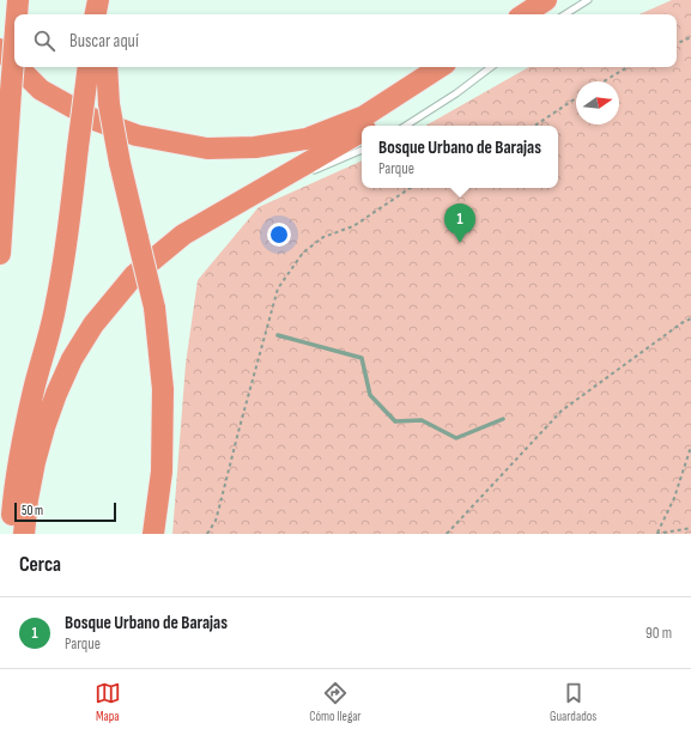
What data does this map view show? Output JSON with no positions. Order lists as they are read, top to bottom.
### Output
{
  "scale_bar": "50 m",
  "north": "right",
  "page": {
    "search": "Buscar aquí",
    "popup": ["Bosque Urbano de Barajas", "Parque"],
    "pins": "1",
    "scale": "50 m",
    "heading": "Cerca",
    "list": [
      {
        "mark": "1",
        "name": "Bosque Urbano de Barajas",
        "note": "Parque",
        "value": "90 m"
      }
    ],
    "nav": ["Mapa", "Cómo llegar", "Guardados"]
  }
}
